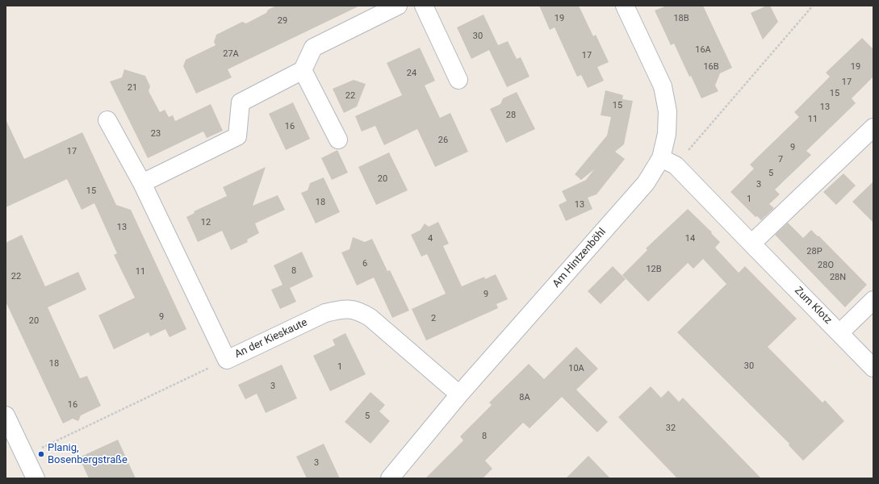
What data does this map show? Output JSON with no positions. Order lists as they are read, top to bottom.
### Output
{
  "streets": {
    "street": ["Am Hintzenböhl", "Zum Klotz", "An der Kieskaute"]
  },
  "crossings": [
    ["Am Hintzenböhl", "Zum Klotz"],
    ["Am Hintzenböhl", "An der Kieskaute"]
  ],
  "places": ["Planig, Bosenbergstraße"],
  "house_numbers": [
    "19",
    "18B",
    "29",
    "30",
    "16A",
    "27A",
    "17",
    "16B",
    "19",
    "24",
    "17",
    "21",
    "15",
    "22",
    "15",
    "13",
    "28",
    "11",
    "16",
    "23",
    "26",
    "9",
    "17",
    "7",
    "5",
    "20",
    "3",
    "15",
    "1",
    "18",
    "13",
    "12",
    "13",
    "4",
    "14",
    "28P",
    "6",
    "28O",
    "12B",
    "8",
    "11",
    "22",
    "28N",
    "9",
    "9",
    "2",
    "20",
    "18",
    "30",
    "1",
    "10A",
    "3",
    "8A",
    "16",
    "5",
    "32",
    "8",
    "3"
  ]
}
